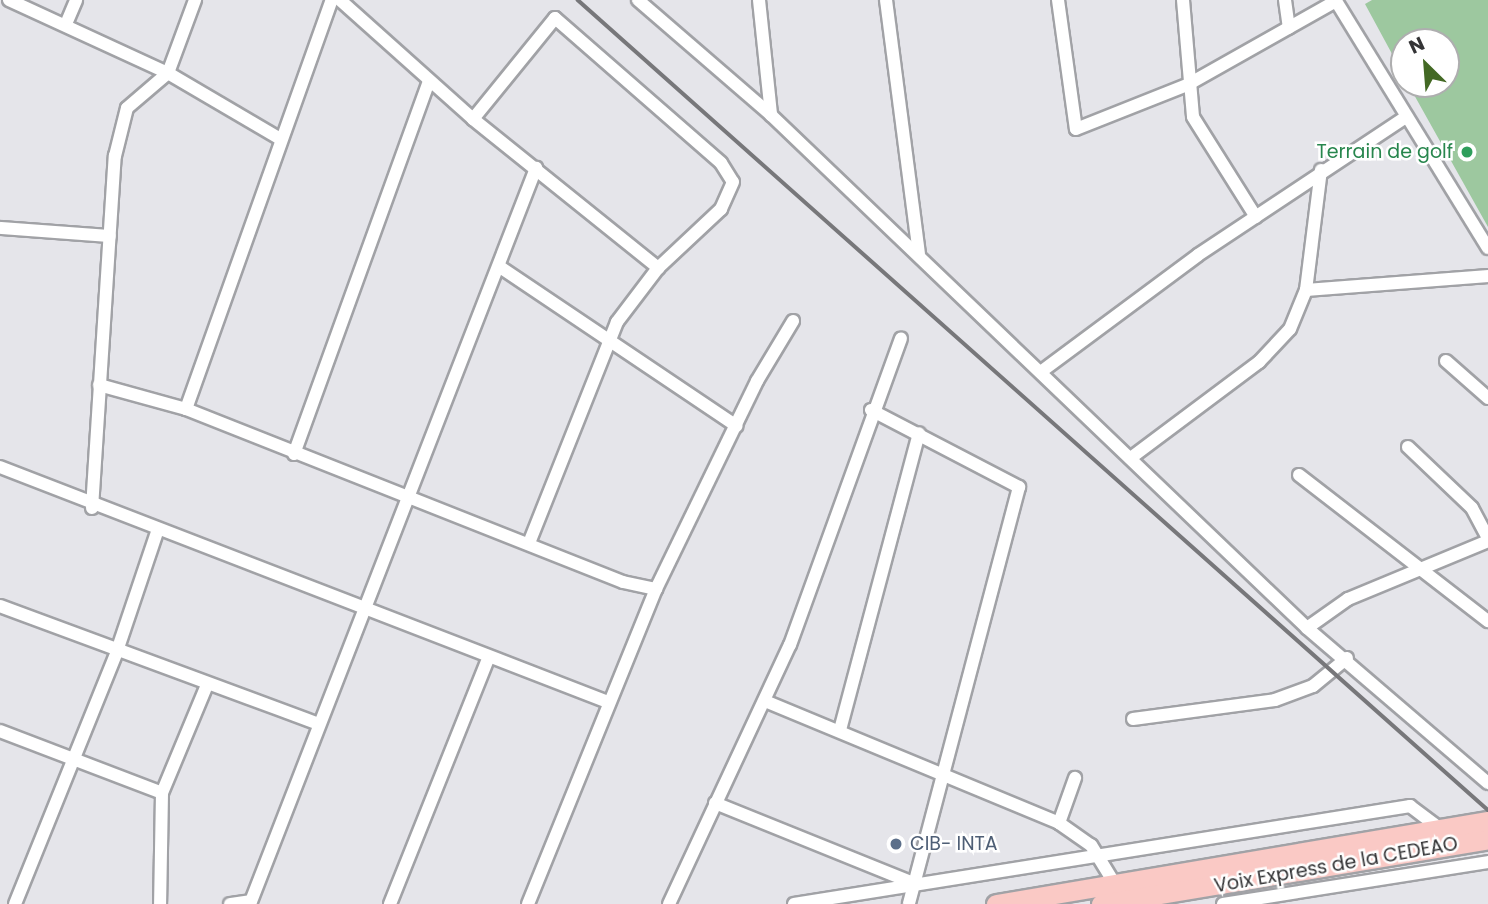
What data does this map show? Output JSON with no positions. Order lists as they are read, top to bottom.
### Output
{
  "streets": {
    "main road": ["Voix Express de la CEDEAO"]
  },
  "places": ["Terrain de golf", "CIB- INTA"],
  "north": "top left"
}
